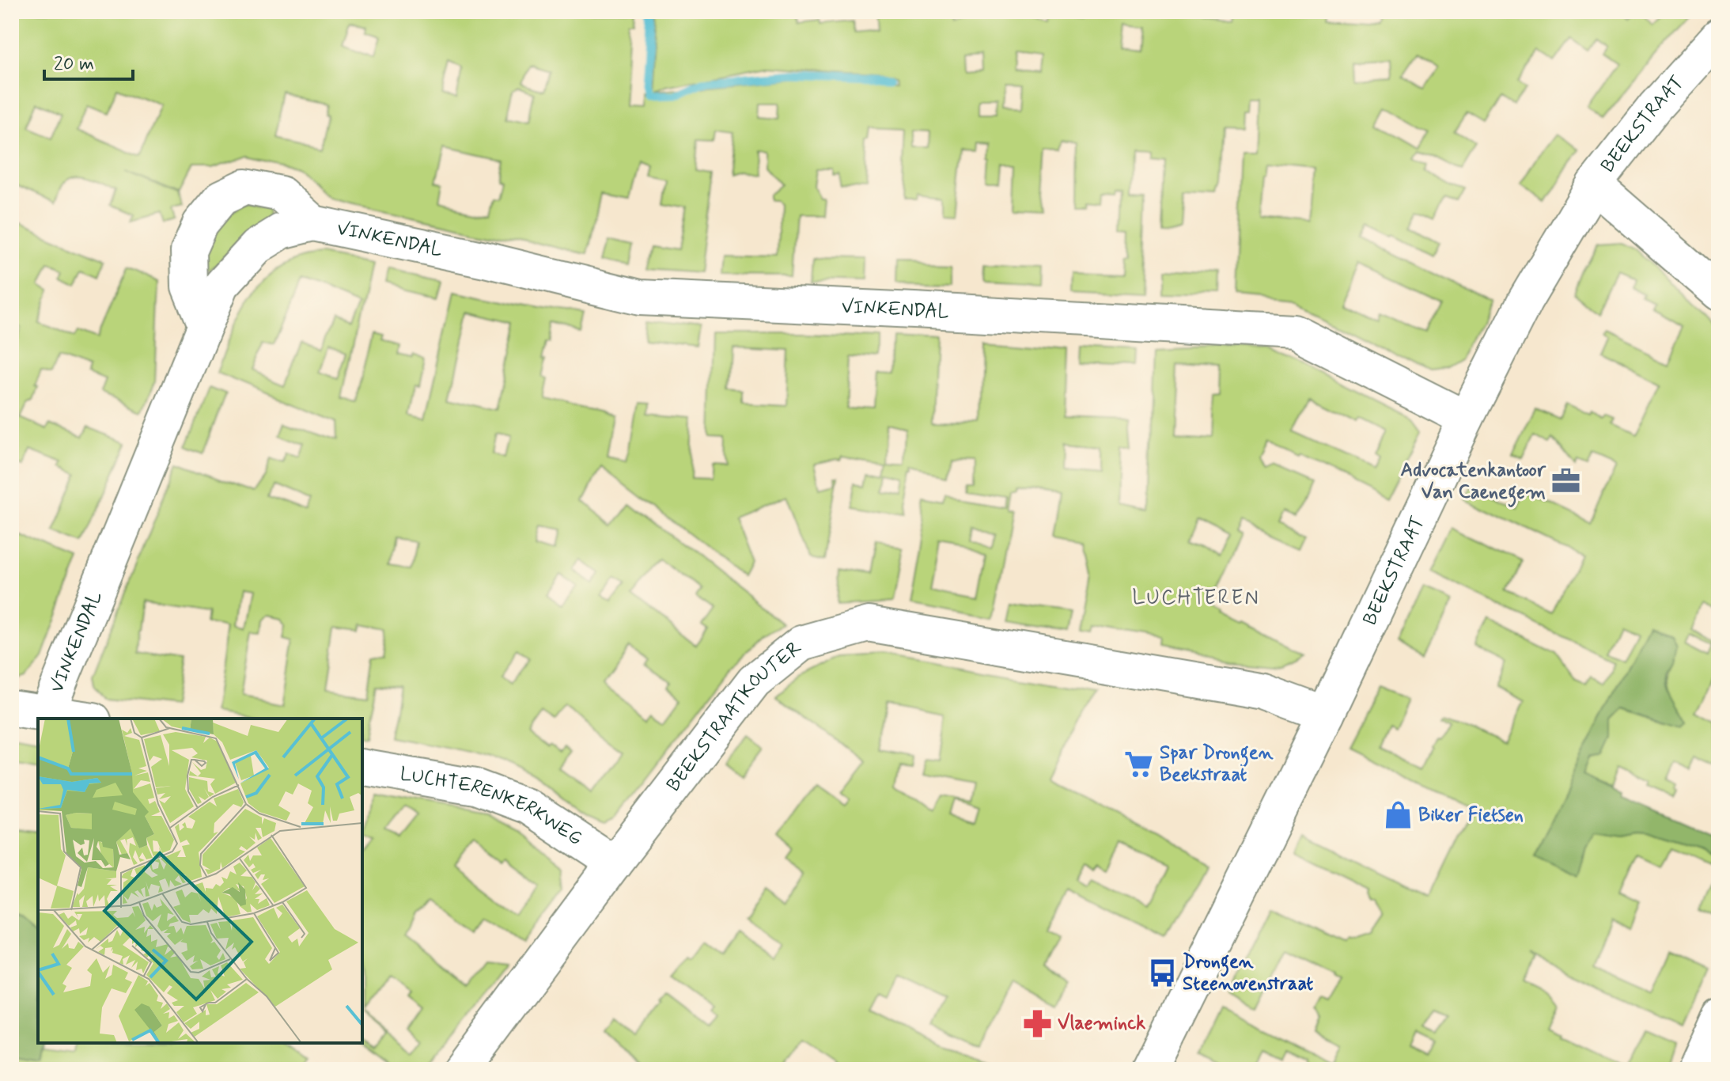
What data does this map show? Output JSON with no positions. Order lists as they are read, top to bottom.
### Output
{
  "streets": {
    "street": [
      "BEEKSTRAAT",
      "VINKENDAL",
      "BEEKSTRAATKOUTER",
      "LUCHTERENKERKWEG"
    ]
  },
  "crossings": [
    ["BEEKSTRAAT", "VINKENDAL"],
    ["BEEKSTRAAT", "BEEKSTRAATKOUTER"],
    ["BEEKSTRAATKOUTER", "LUCHTERENKERKWEG"]
  ],
  "districts": ["LUCHTEREN"],
  "places": {
    "office": ["Advocatenkantoor Van Caenegem"],
    "supermarket": ["Spar Drongen Beekstraat"],
    "shop": ["Biker Fietsen"],
    "bus stop": ["Drongen Steenovenstraat"],
    "pharmacy": ["Vlaeminck"]
  },
  "scale_bar": "20 m"
}
